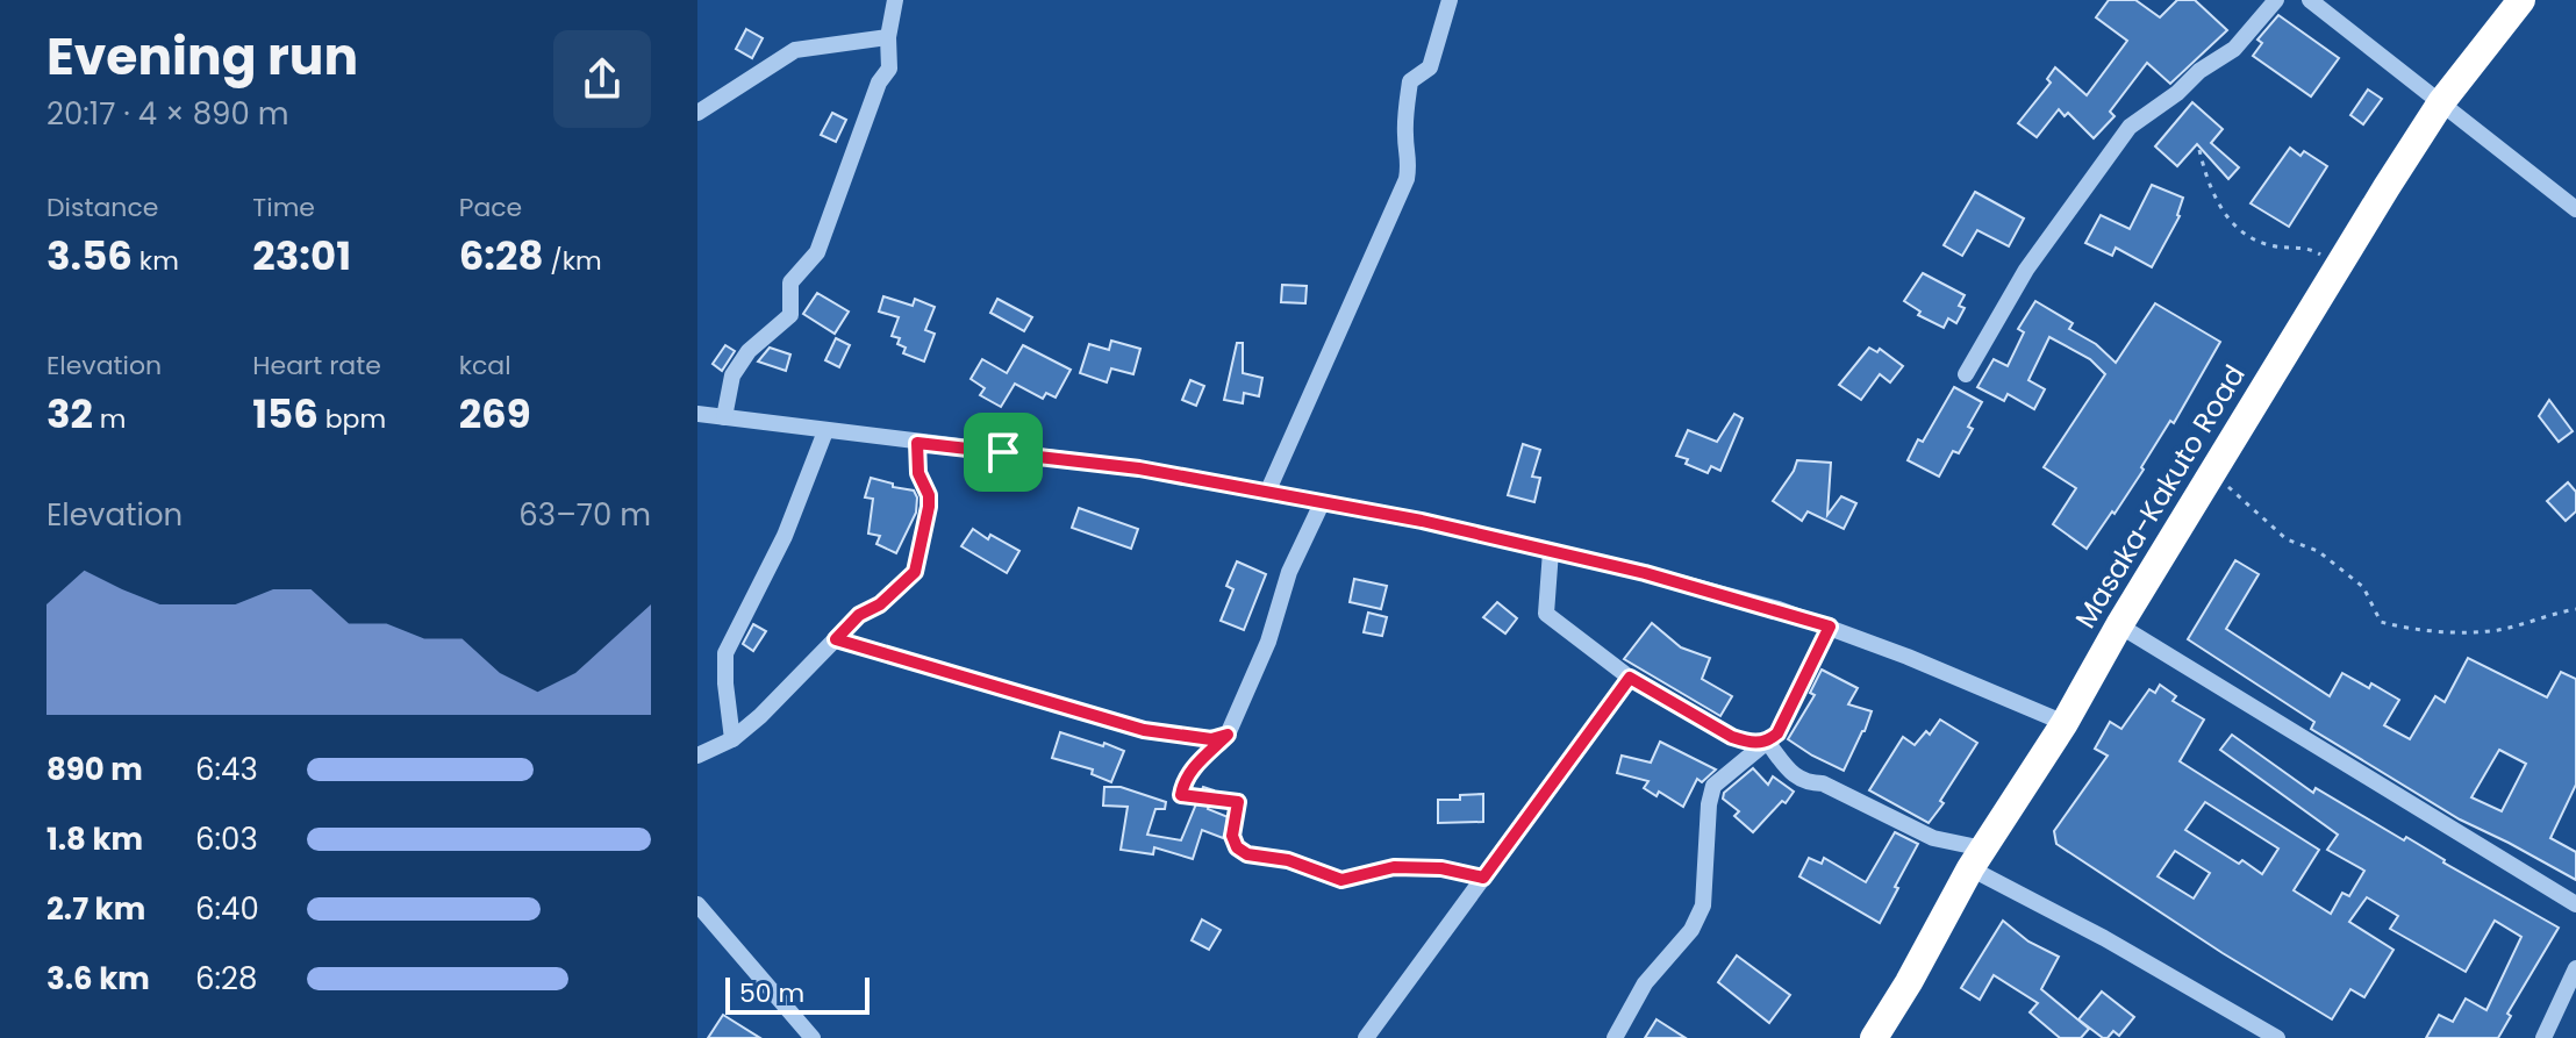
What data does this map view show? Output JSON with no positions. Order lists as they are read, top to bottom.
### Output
{
  "streets": {
    "highway": ["Masaka-Kakuto Road"]
  },
  "scale_bar": "50 m",
  "page": {
    "heading": ["Evening run", "20:17 · 4 × 890 m"],
    "stats": [
      ["Distance", "3.56 km"],
      ["Time", "23:01"],
      ["Pace", "6:28 /km"],
      ["Elevation", "32 m"],
      ["Heart rate", "156 bpm"],
      ["kcal", "269"]
    ],
    "chart": ["Elevation", "63–70 m"],
    "list": [
      {
        "name": "890 m",
        "note": "6:43"
      },
      {
        "name": "1.8 km",
        "note": "6:03"
      },
      {
        "name": "2.7 km",
        "note": "6:40"
      },
      {
        "name": "3.6 km",
        "note": "6:28"
      }
    ],
    "scale": "50 m"
  }
}
